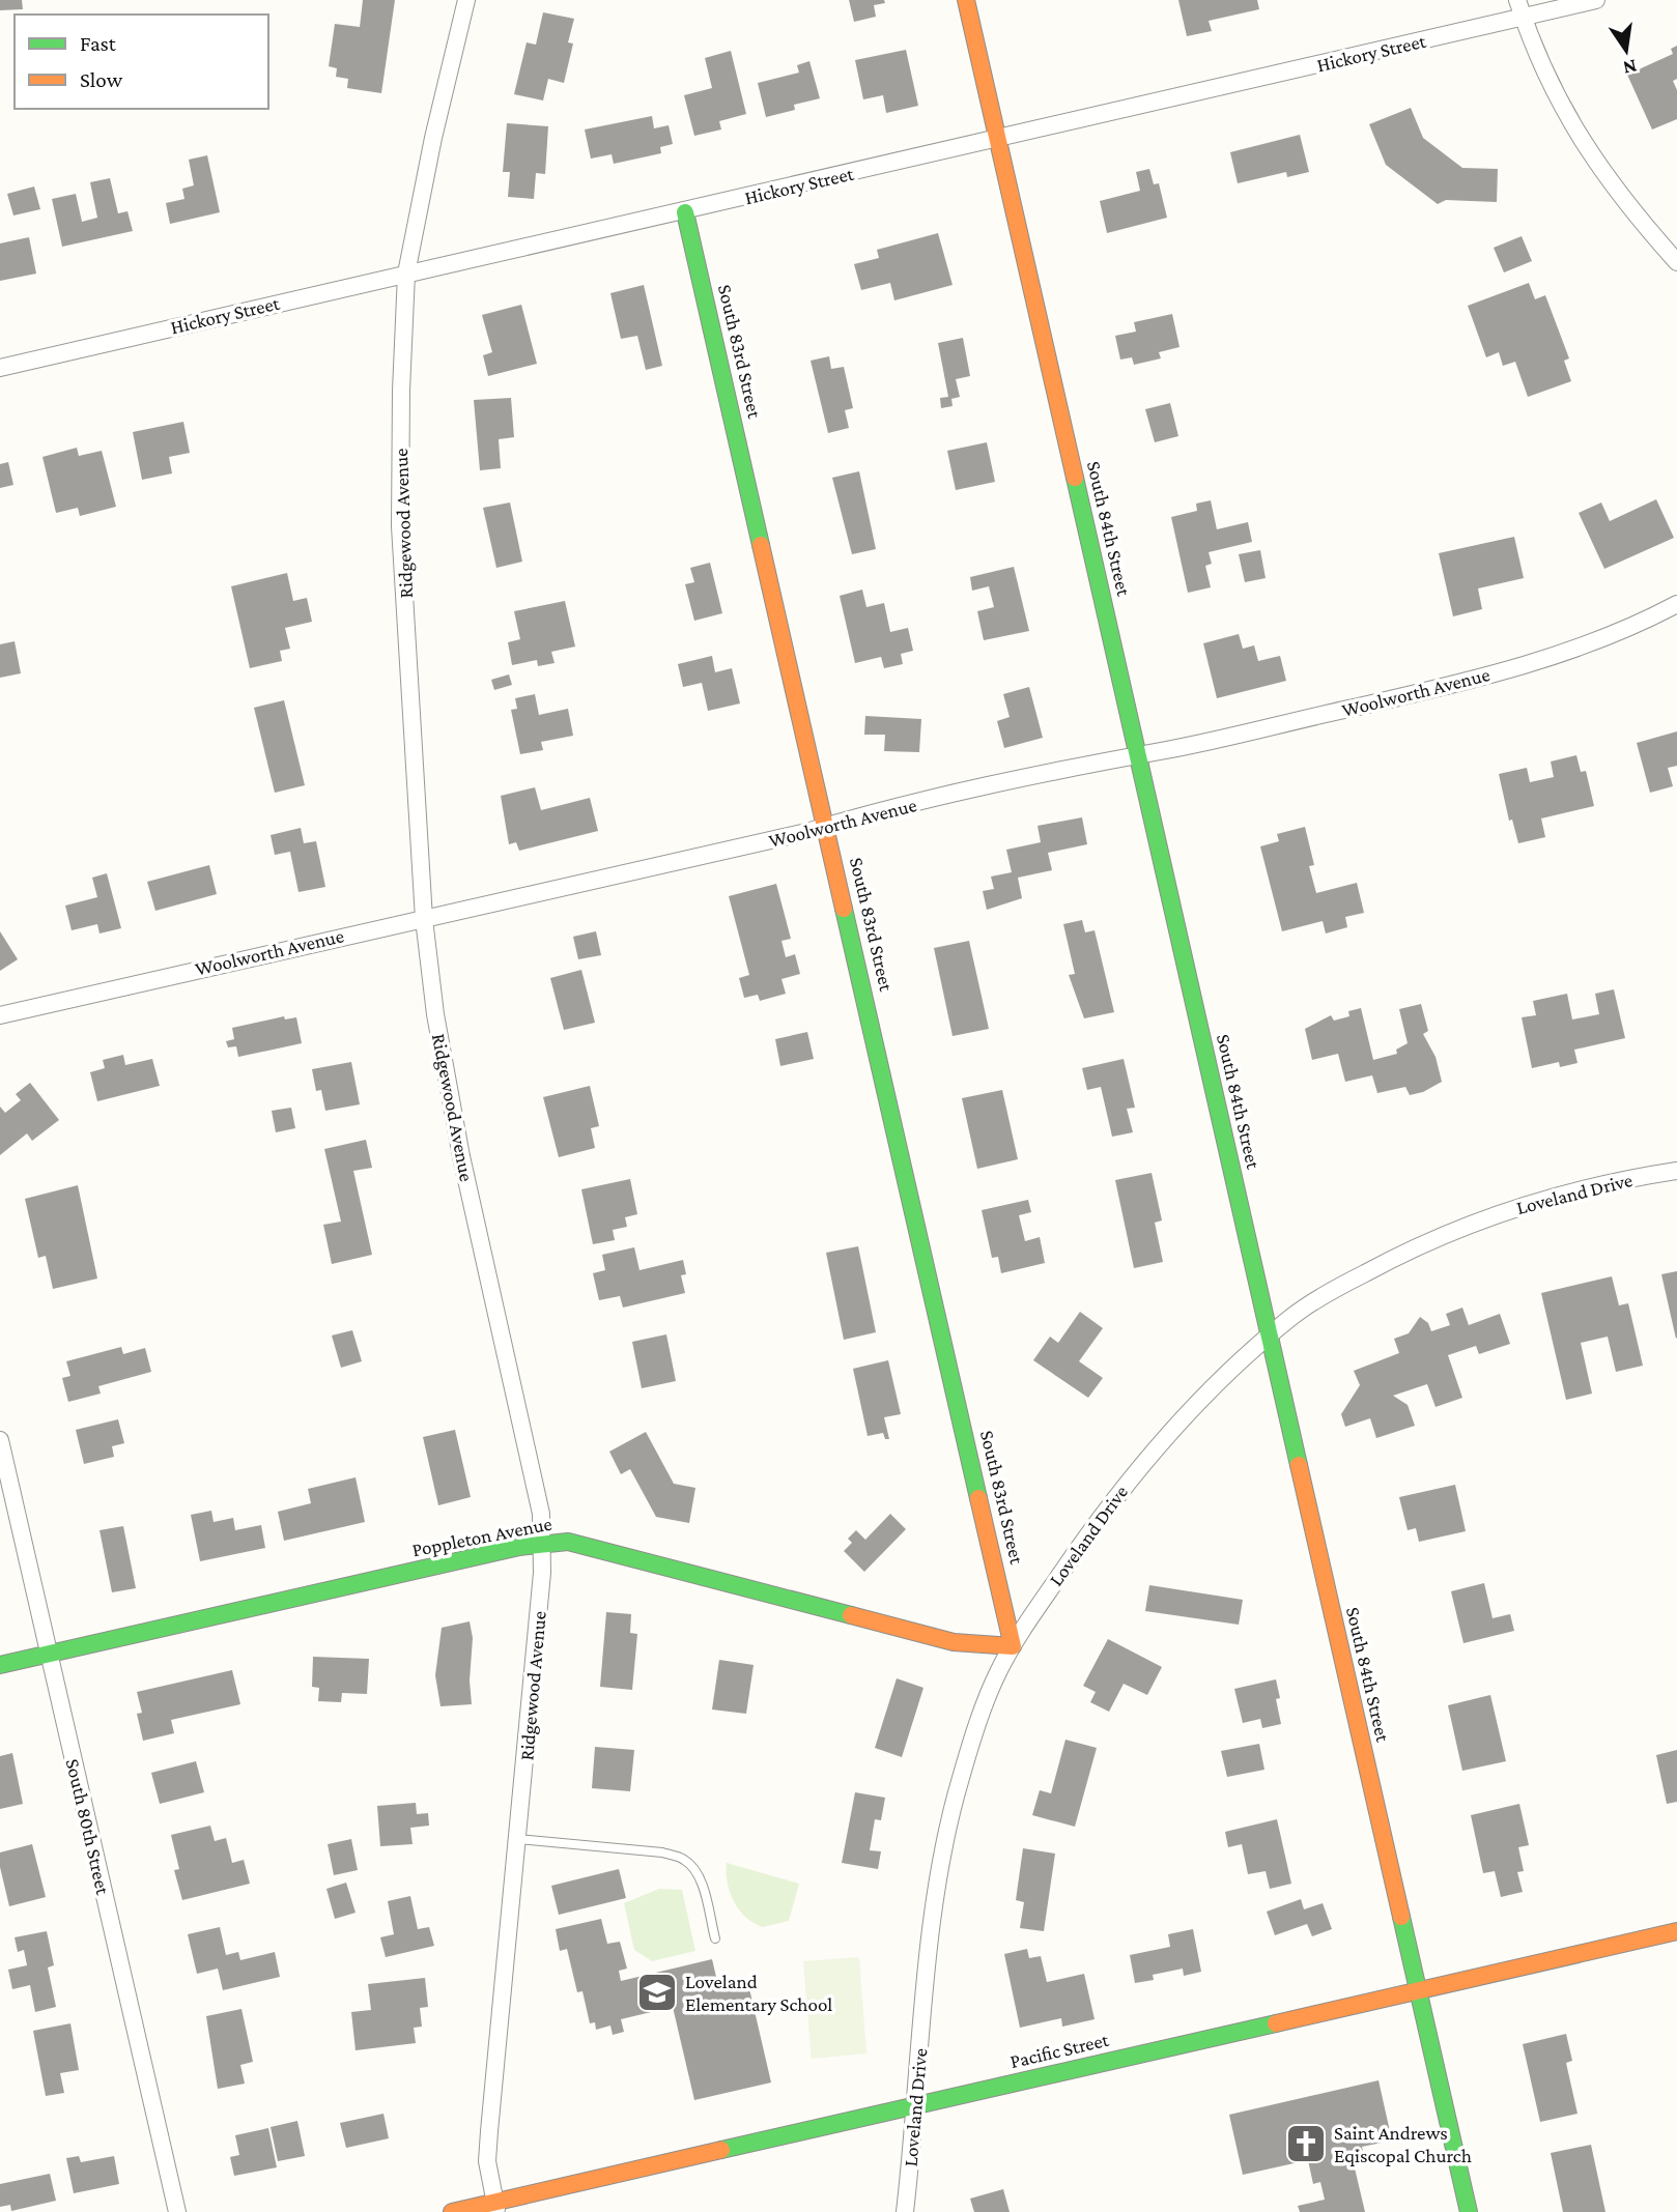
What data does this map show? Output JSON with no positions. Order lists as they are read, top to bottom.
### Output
{
  "streets": {
    "main road": [
      "South 83rd Street",
      "South 84th Street",
      "Poppleton Avenue",
      "Pacific Street"
    ],
    "street": [
      "Hickory Street",
      "Ridgewood Avenue",
      "Woolworth Avenue",
      "Loveland Drive",
      "South 80th Street"
    ]
  },
  "crossings": [
    ["Hickory Street", "South 83rd Street"],
    ["Hickory Street", "Ridgewood Avenue"],
    ["Hickory Street", "South 84th Street"],
    ["South 83rd Street", "Woolworth Avenue"],
    ["South 83rd Street", "Loveland Drive"],
    ["South 83rd Street", "Poppleton Avenue"],
    ["Ridgewood Avenue", "Woolworth Avenue"],
    ["Ridgewood Avenue", "Poppleton Avenue"],
    ["Ridgewood Avenue", "Pacific Street"],
    ["South 84th Street", "Woolworth Avenue"],
    ["South 84th Street", "Loveland Drive"],
    ["South 84th Street", "Pacific Street"],
    ["Loveland Drive", "Poppleton Avenue"],
    ["Loveland Drive", "Pacific Street"],
    ["Poppleton Avenue", "South 80th Street"]
  ],
  "places": {
    "school or university": ["Loveland Elementary School"],
    "church": ["Saint Andrews Eqiscopal Church"]
  },
  "legend": ["Fast", "Slow"],
  "north": "bottom"
}
